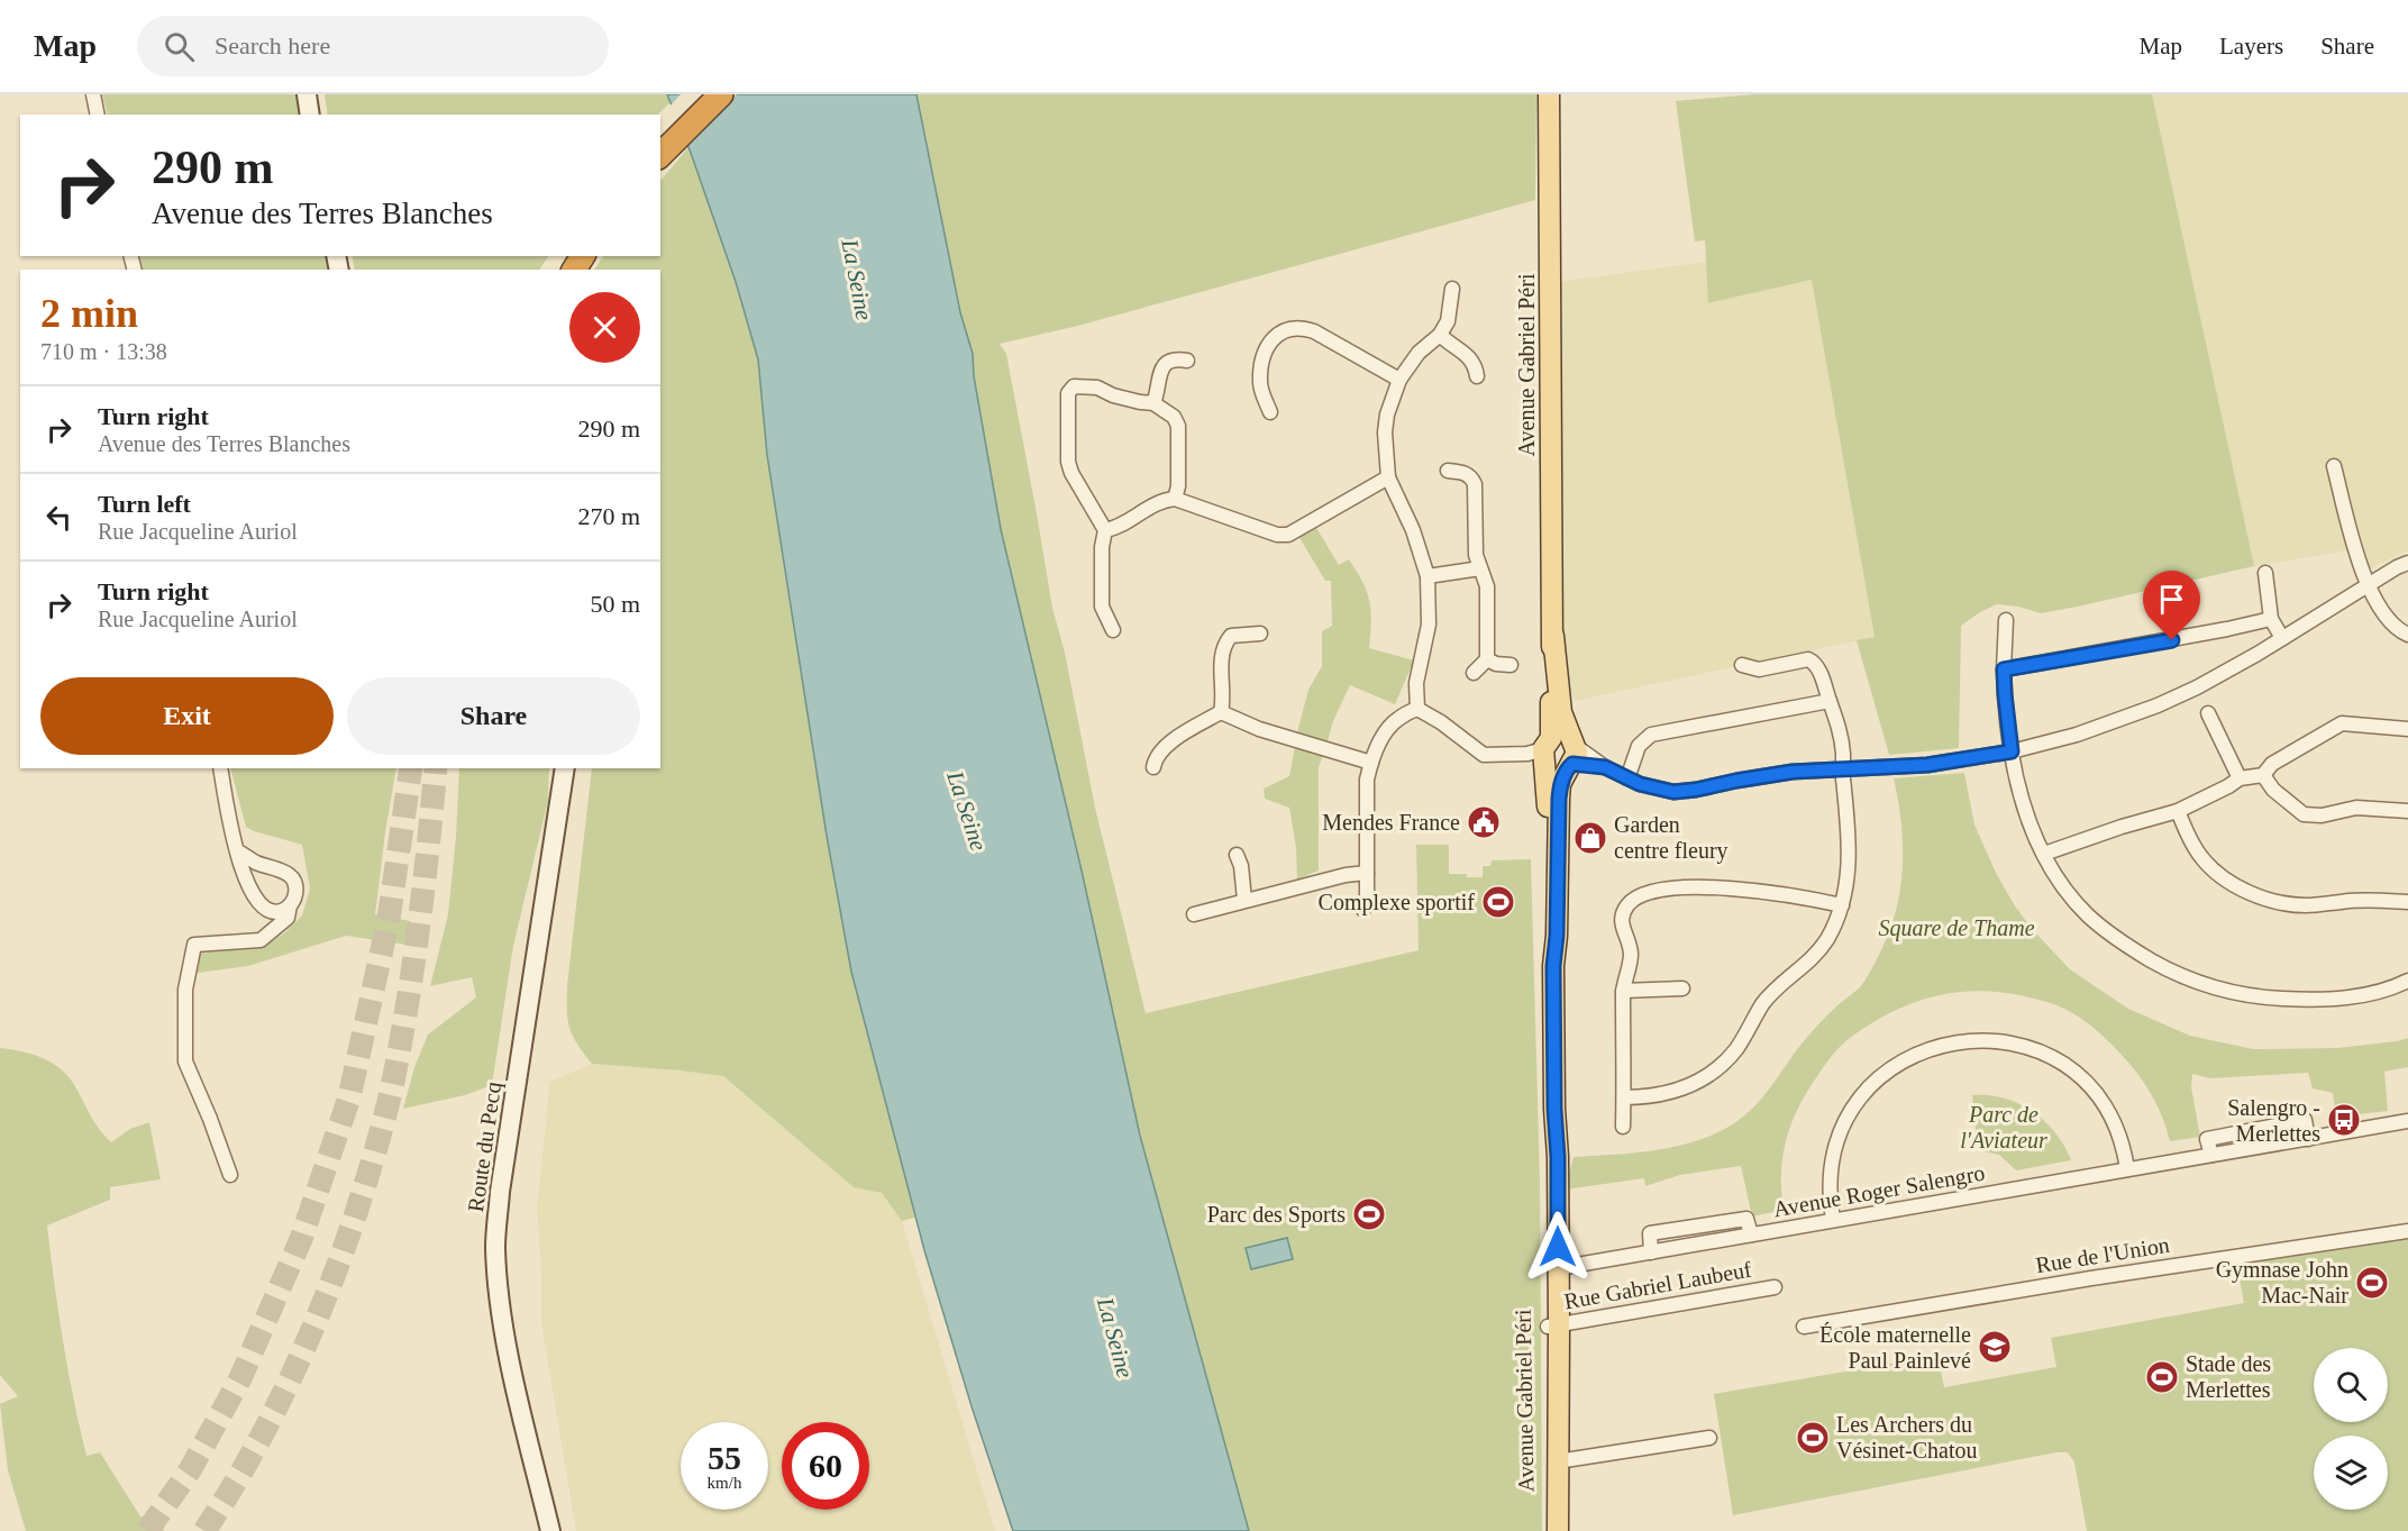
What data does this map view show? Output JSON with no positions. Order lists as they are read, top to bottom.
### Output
{
  "streets": {
    "main road": ["Avenue Gabriel Péri", "Route du Pecq"],
    "street": ["Avenue Roger Salengro", "Rue de l'Union", "Rue Gabriel Laubeuf"]
  },
  "crossings": [
    ["Avenue Gabriel Péri", "Avenue Roger Salengro"],
    ["Avenue Gabriel Péri", "Rue Gabriel Laubeuf"]
  ],
  "water": ["La Seine"],
  "parks": ["Square de Thame", "Parc de l'Aviateur"],
  "places": {
    "public building": ["Mendes France"],
    "shop": ["Garden centre fleury"],
    "sports": [
      "Complexe sportif",
      "Parc des Sports",
      "Gymnase John Mac-Nair",
      "Stade des Merlettes",
      "Les Archers du Vésinet-Chatou"
    ],
    "bus stop": ["Salengro - Merlettes"],
    "school or university": ["École maternelle Paul Painlevé"]
  },
  "page": {
    "header": "Map",
    "search": "Search here",
    "nav": ["Map", "Layers", "Share"],
    "turn": ["290 m", "Avenue des Terres Blanches"],
    "heading": ["2 min", "710 m · 13:38"],
    "list": [
      {
        "name": "Turn right",
        "note": "Avenue des Terres Blanches",
        "value": "290 m"
      },
      {
        "name": "Turn left",
        "note": "Rue Jacqueline Auriol",
        "value": "270 m"
      },
      {
        "name": "Turn right",
        "note": "Rue Jacqueline Auriol",
        "value": "50 m"
      }
    ],
    "buttons": ["Exit", "Share"],
    "speed": "55 km/h",
    "limit": "60"
  }
}
